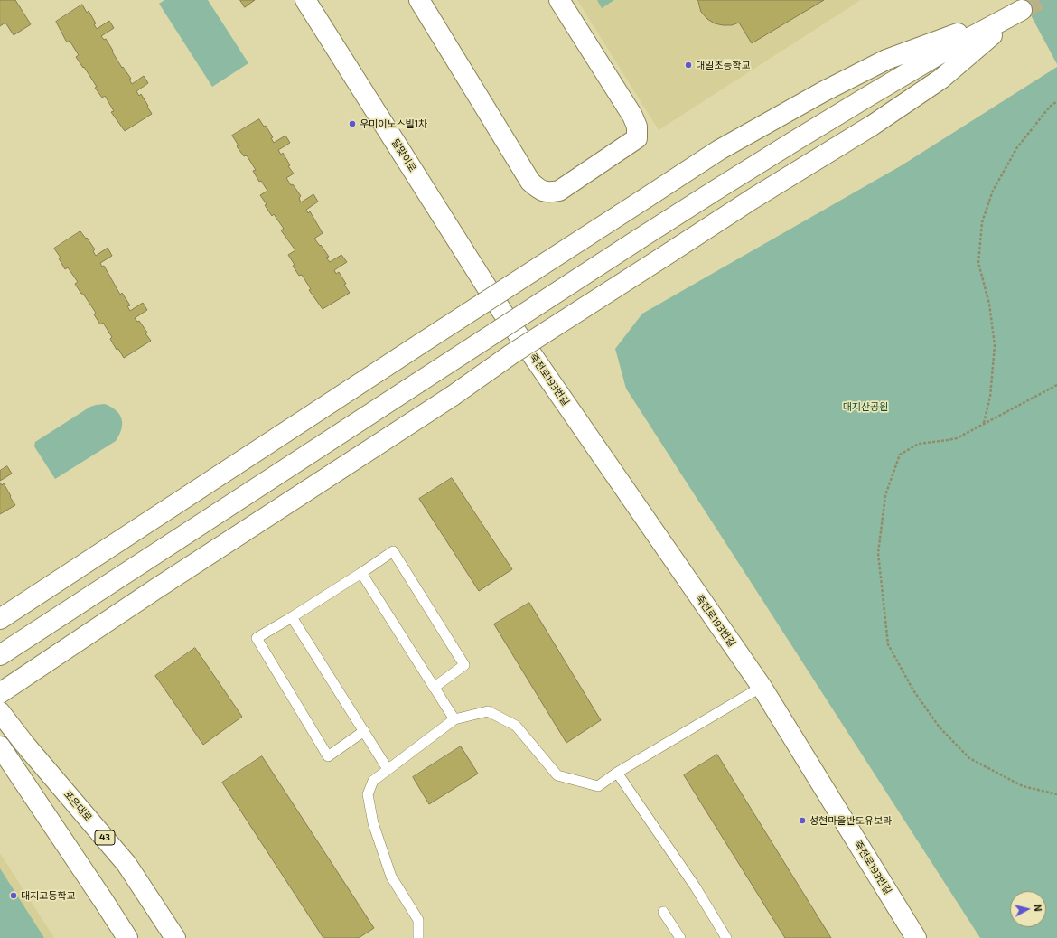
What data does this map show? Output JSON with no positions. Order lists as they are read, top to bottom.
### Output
{
  "streets": {
    "main road": [
      "달맞이로",
      "죽전로193번길",
      "포은대로",
      "43"
    ]
  },
  "crossings": [
    ["달맞이로", "죽전로193번길"]
  ],
  "parks": ["대지산공원"],
  "places": [
    "대일초등학교",
    "우미이노스빌1차",
    "성현마을반도유보라",
    "대지고등학교"
  ],
  "north": "right"
}
